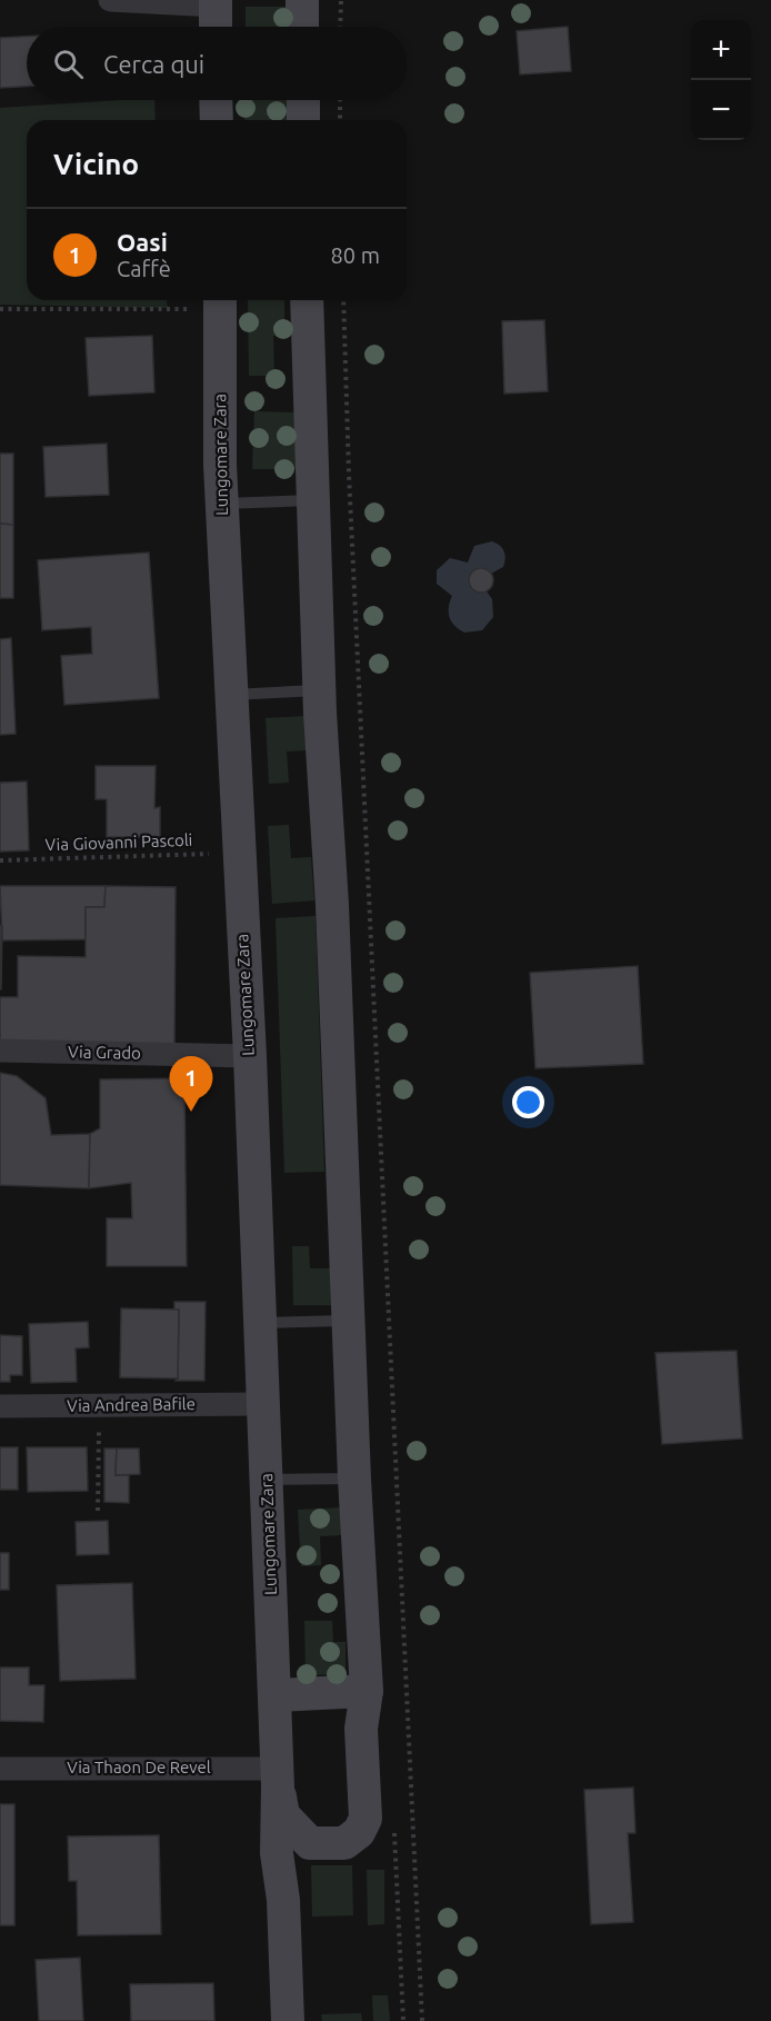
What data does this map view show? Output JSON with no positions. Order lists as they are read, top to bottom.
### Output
{
  "streets": {
    "street": [
      "Lungomare Zara",
      "Via Grado",
      "Via Andrea Bafile",
      "Via Thaon De Revel"
    ],
    "path": ["Via Giovanni Pascoli"]
  },
  "crossings": [
    ["Lungomare Zara", "Via Giovanni Pascoli"],
    ["Lungomare Zara", "Via Grado"],
    ["Lungomare Zara", "Via Andrea Bafile"],
    ["Lungomare Zara", "Via Thaon De Revel"]
  ],
  "page": {
    "map_buttons": ["+", "−"],
    "search": "Cerca qui",
    "heading": "Vicino",
    "list": [
      {
        "mark": "1",
        "name": "Oasi",
        "note": "Caffè",
        "value": "80 m"
      }
    ],
    "pins": "1"
  }
}
